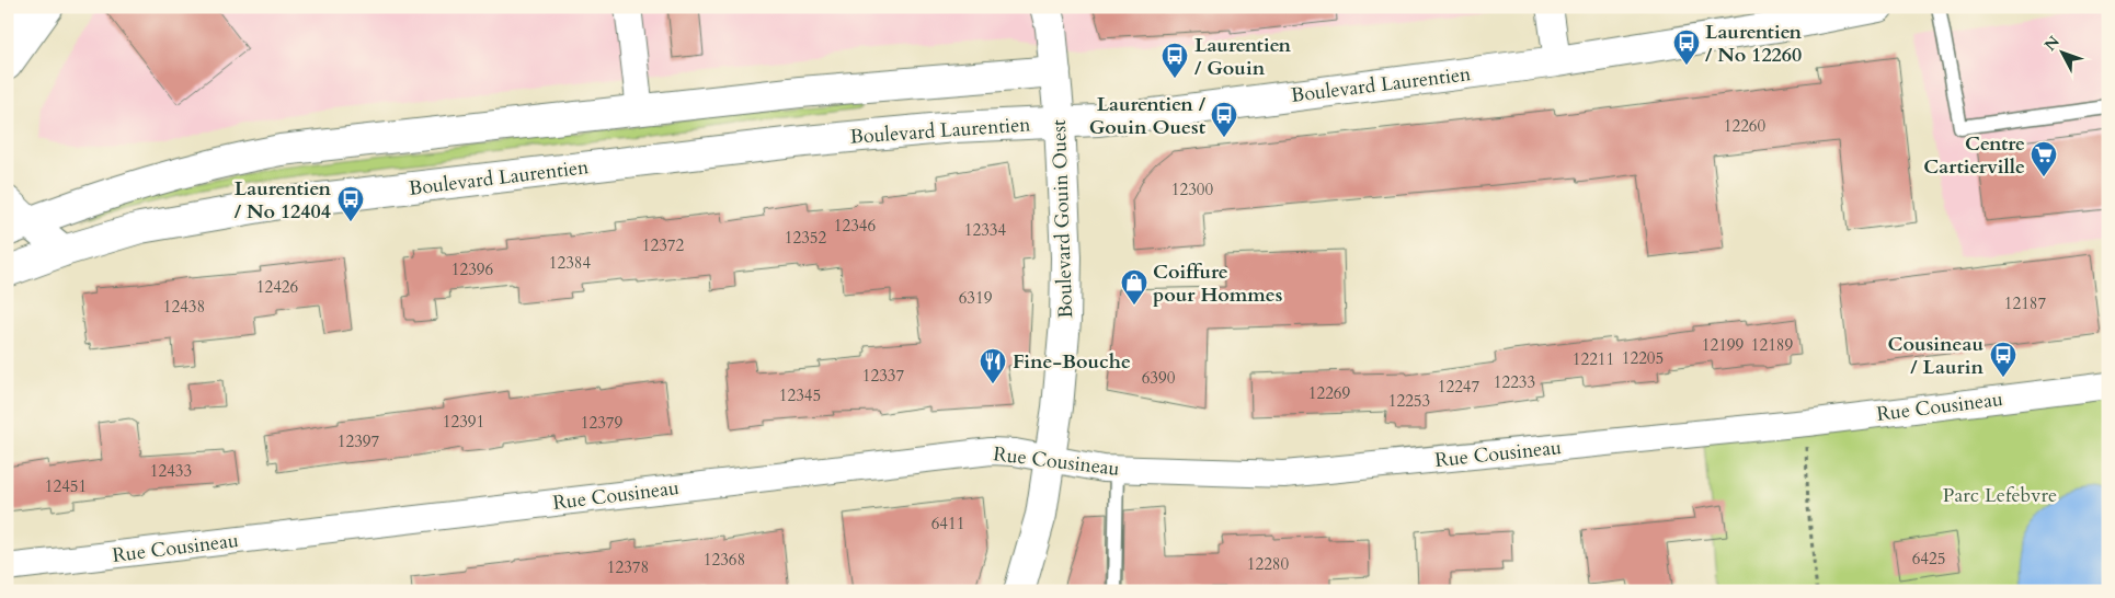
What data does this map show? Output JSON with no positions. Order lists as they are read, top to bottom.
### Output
{
  "streets": {
    "main road": ["Boulevard Laurentien", "Boulevard Gouin Ouest"],
    "street": ["Rue Cousineau"]
  },
  "crossings": [
    ["Boulevard Laurentien", "Boulevard Gouin Ouest"],
    ["Boulevard Gouin Ouest", "Rue Cousineau"]
  ],
  "parks": ["Parc Lefebvre"],
  "places": {
    "bus stop": [
      "Laurentien / No 12260",
      "Laurentien / Gouin",
      "Laurentien / Gouin Ouest",
      "Laurentien / No 12404",
      "Cousineau / Laurin"
    ],
    "supermarket": ["Centre Cartierville"],
    "shop": ["Coiffure pour Hommes"],
    "restaurant": ["Fine-Bouche"]
  },
  "house_numbers": [
    "12260",
    "12300",
    "12346",
    "12334",
    "12352",
    "12372",
    "12384",
    "12396",
    "12426",
    "6319",
    "12187",
    "12438",
    "12199",
    "12189",
    "12205",
    "12211",
    "12337",
    "6390",
    "12233",
    "12247",
    "12269",
    "12345",
    "12253",
    "12391",
    "12379",
    "12397",
    "12433",
    "12451",
    "6411",
    "6425",
    "12368",
    "12280",
    "12378"
  ],
  "north": "top left"
}
